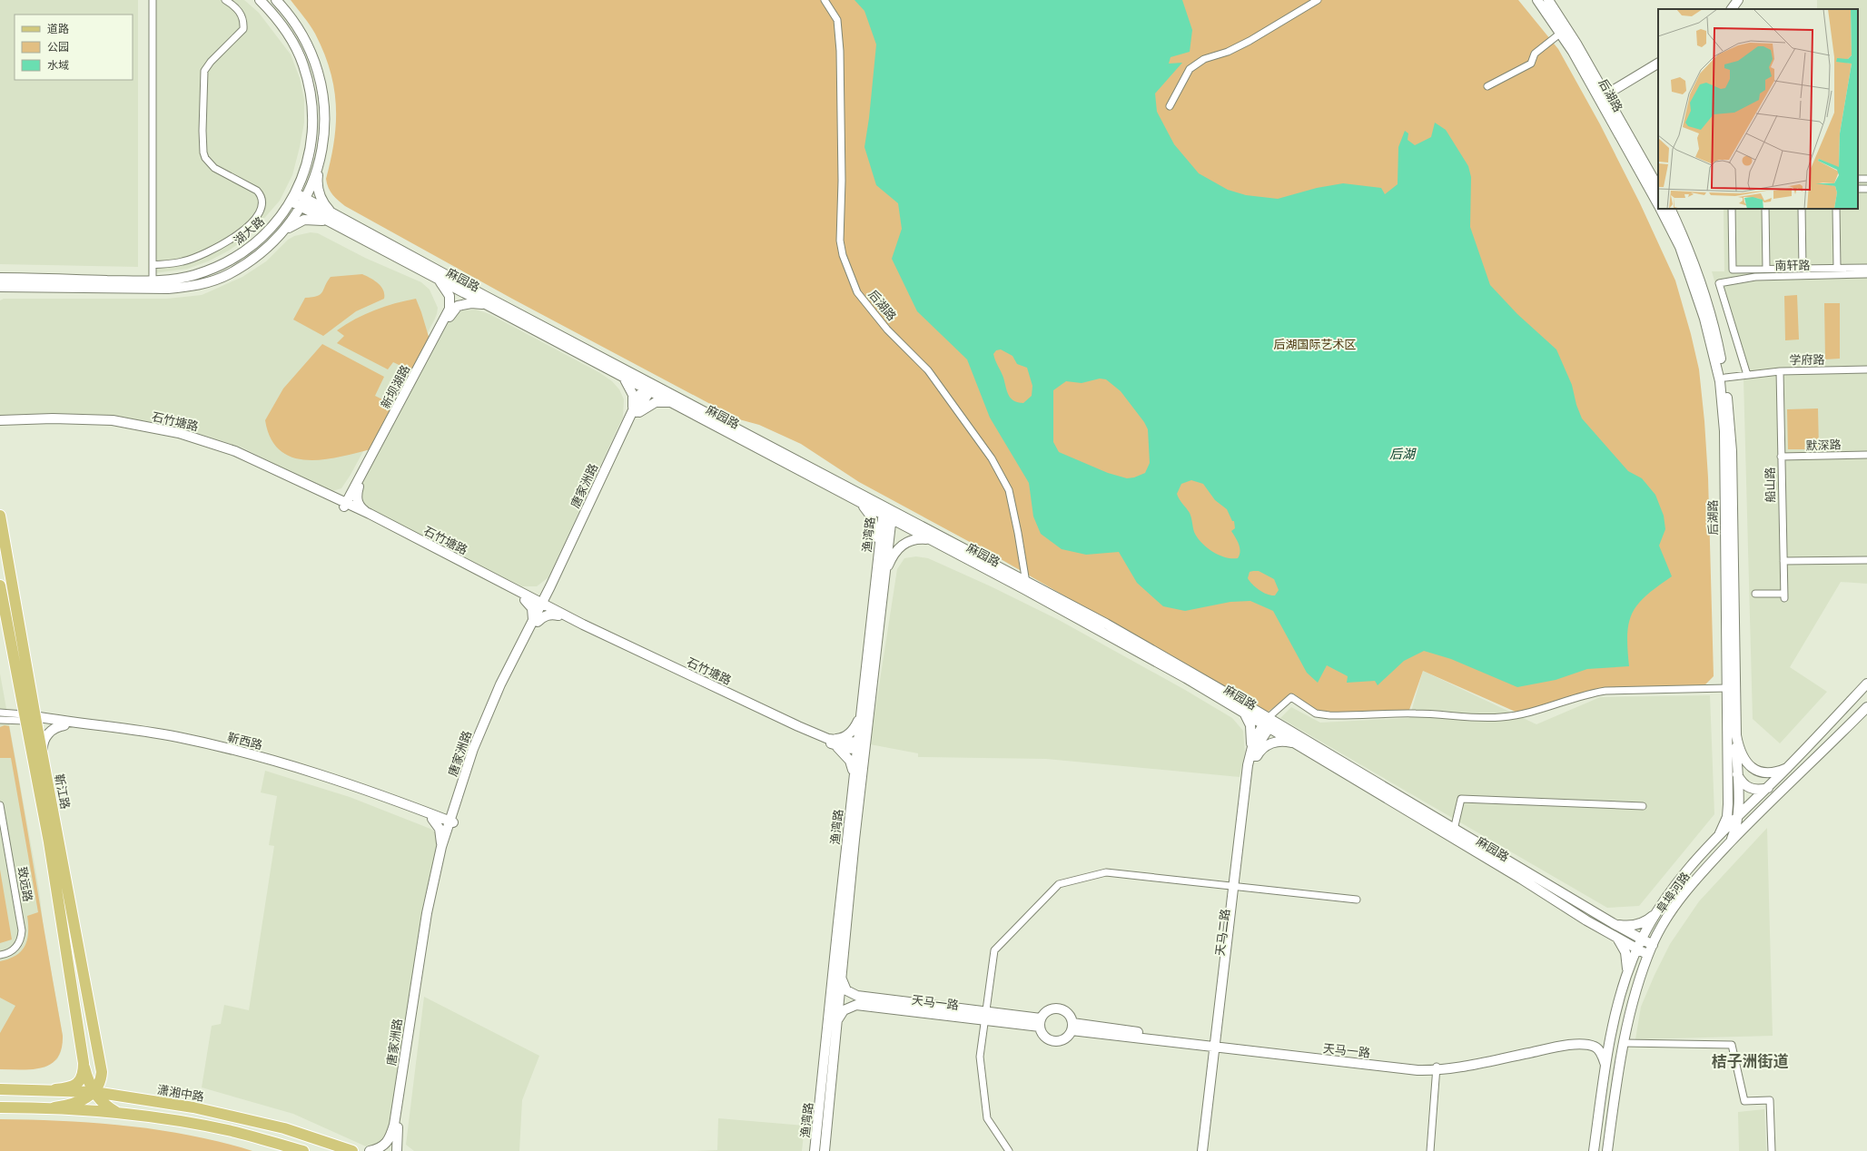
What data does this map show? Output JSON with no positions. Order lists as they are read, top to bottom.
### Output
{
  "streets": {
    "main road": [
      "后湖路",
      "湖大路",
      "麻园路",
      "新坝湖路",
      "石竹塘路",
      "唐家洲路",
      "渔湾路",
      "靳西路",
      "靳江路",
      "阜埠河路",
      "天马二路",
      "天马一路",
      "潇湘中路"
    ],
    "street": [
      "南轩路",
      "学府路",
      "默深路",
      "船山路",
      "致远路"
    ]
  },
  "crossings": [
    ["后湖路", "麻园路"],
    ["后湖路", "学府路"],
    ["湖大路", "麻园路"],
    ["南轩路", "学府路"],
    ["麻园路", "新坝湖路"],
    ["麻园路", "唐家洲路"],
    ["麻园路", "渔湾路"],
    ["麻园路", "阜埠河路"],
    ["麻园路", "天马二路"],
    ["学府路", "船山路"],
    ["新坝湖路", "石竹塘路"],
    ["石竹塘路", "唐家洲路"],
    ["石竹塘路", "渔湾路"],
    ["默深路", "船山路"],
    ["唐家洲路", "靳西路"],
    ["渔湾路", "天马一路"],
    ["靳西路", "靳江路"],
    ["天马二路", "天马一路"]
  ],
  "districts": ["桔子洲街道"],
  "water": ["后湖"],
  "parks": ["后湖国际艺术区"],
  "legend": ["道路", "公园", "水域"]
}
